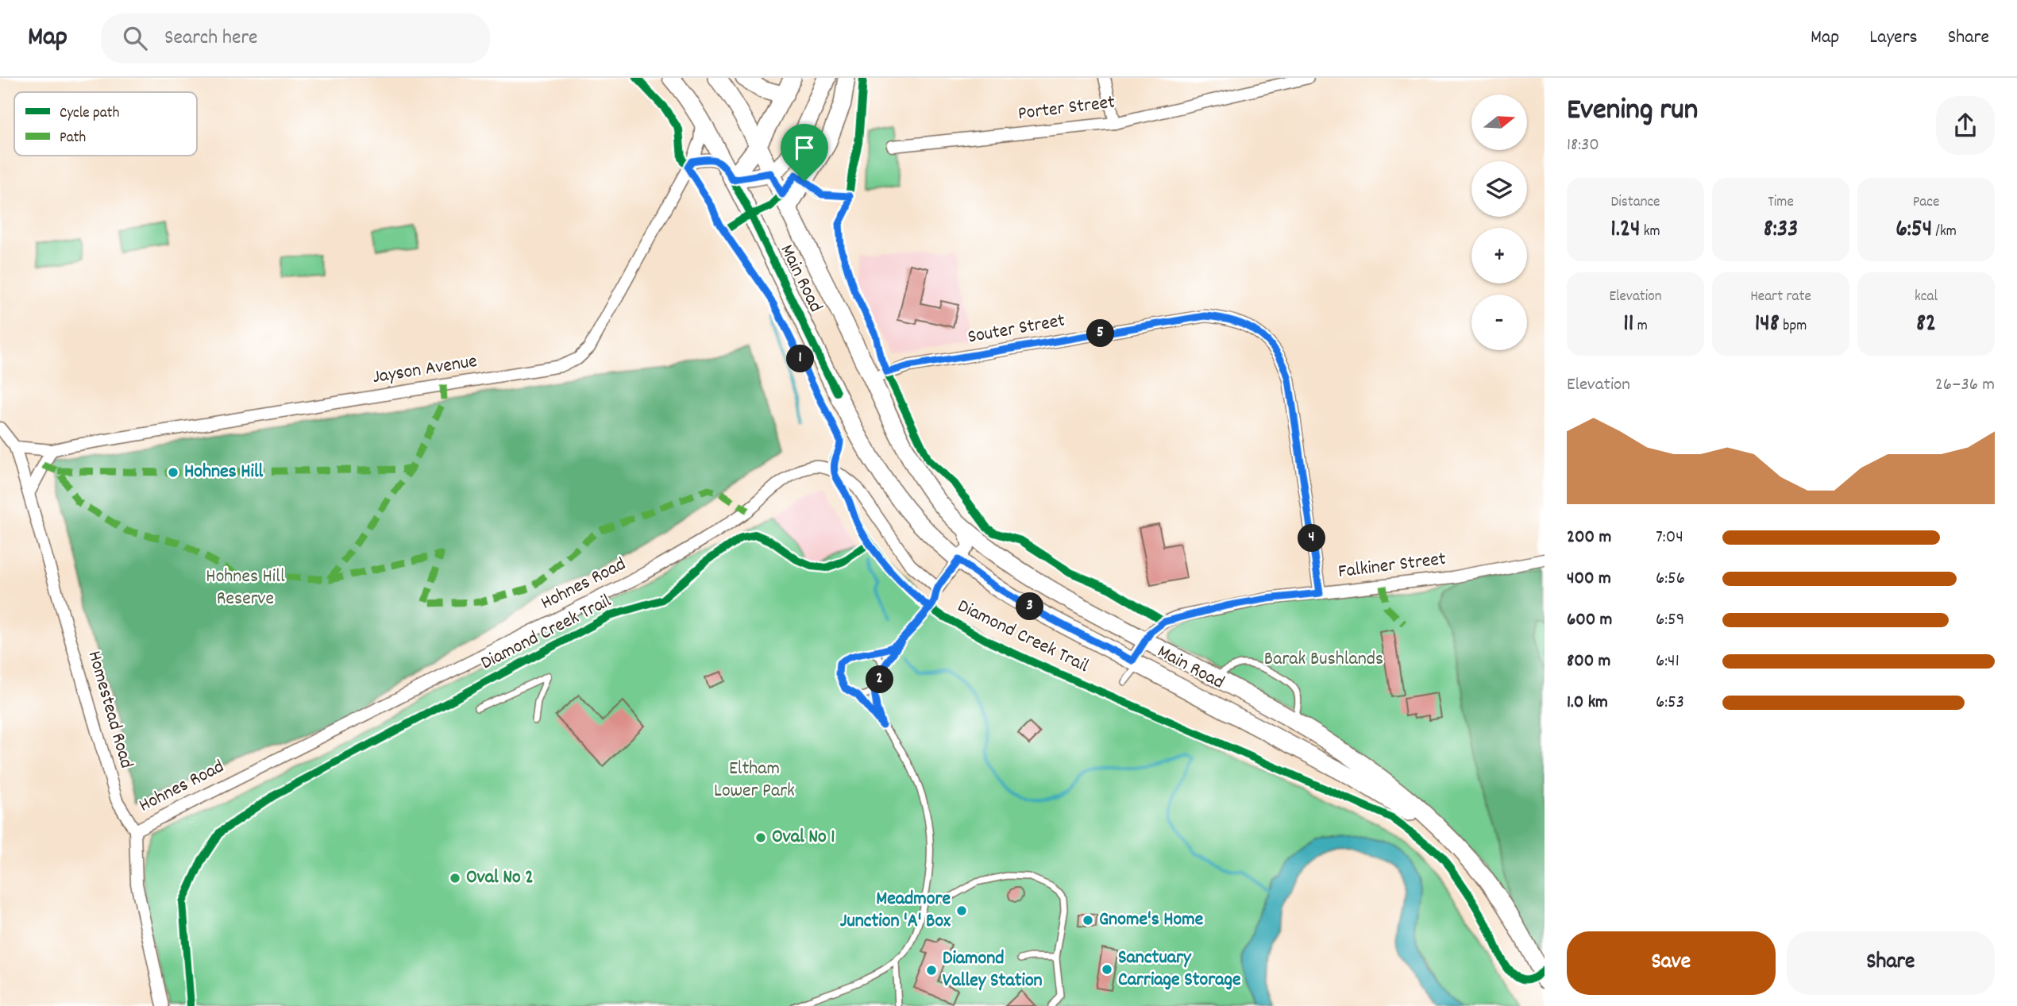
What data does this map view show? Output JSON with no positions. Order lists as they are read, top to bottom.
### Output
{
  "streets": {
    "main road": ["Main Road"],
    "street": [
      "Porter Street",
      "Souter Street",
      "Jayson Avenue",
      "Falkiner Street",
      "Hohnes Road",
      "Homestead Road"
    ],
    "cycle path": ["Diamond Creek Trail"]
  },
  "crossings": [
    ["Main Road", "Souter Street"],
    ["Main Road", "Jayson Avenue"],
    ["Main Road", "Falkiner Street"],
    ["Souter Street", "Falkiner Street"],
    ["Jayson Avenue", "Homestead Road"],
    ["Hohnes Road", "Homestead Road"]
  ],
  "parks": ["Hohnes Hill Reserve", "Barak Bushlands", "Eltham Lower Park"],
  "places": [
    "Hohnes Hill",
    "Oval No 1",
    "Oval No 2",
    "Meadmore Junction 'A' Box",
    "Gnome's Home",
    "Sanctuary Carriage Storage",
    "Diamond Valley Station"
  ],
  "legend": ["Cycle path", "Path"],
  "north": "right",
  "page": {
    "header": "Map",
    "search": "Search here",
    "nav": ["Map", "Layers", "Share"],
    "heading": ["Evening run", "18:30"],
    "map_buttons": ["+", "−"],
    "stats": [
      ["Distance", "1.24 km"],
      ["Time", "8:33"],
      ["Pace", "6:54 /km"],
      ["Elevation", "11 m"],
      ["Heart rate", "148 bpm"],
      ["kcal", "82"]
    ],
    "pins": [
      "5",
      "1",
      "4",
      "3",
      "2"
    ],
    "chart": ["Elevation", "26–36 m"],
    "list": [
      {
        "name": "200 m",
        "note": "7:04"
      },
      {
        "name": "400 m",
        "note": "6:56"
      },
      {
        "name": "600 m",
        "note": "6:59"
      },
      {
        "name": "800 m",
        "note": "6:41"
      },
      {
        "name": "1.0 km",
        "note": "6:53"
      }
    ],
    "buttons": ["Save", "Share"]
  }
}
